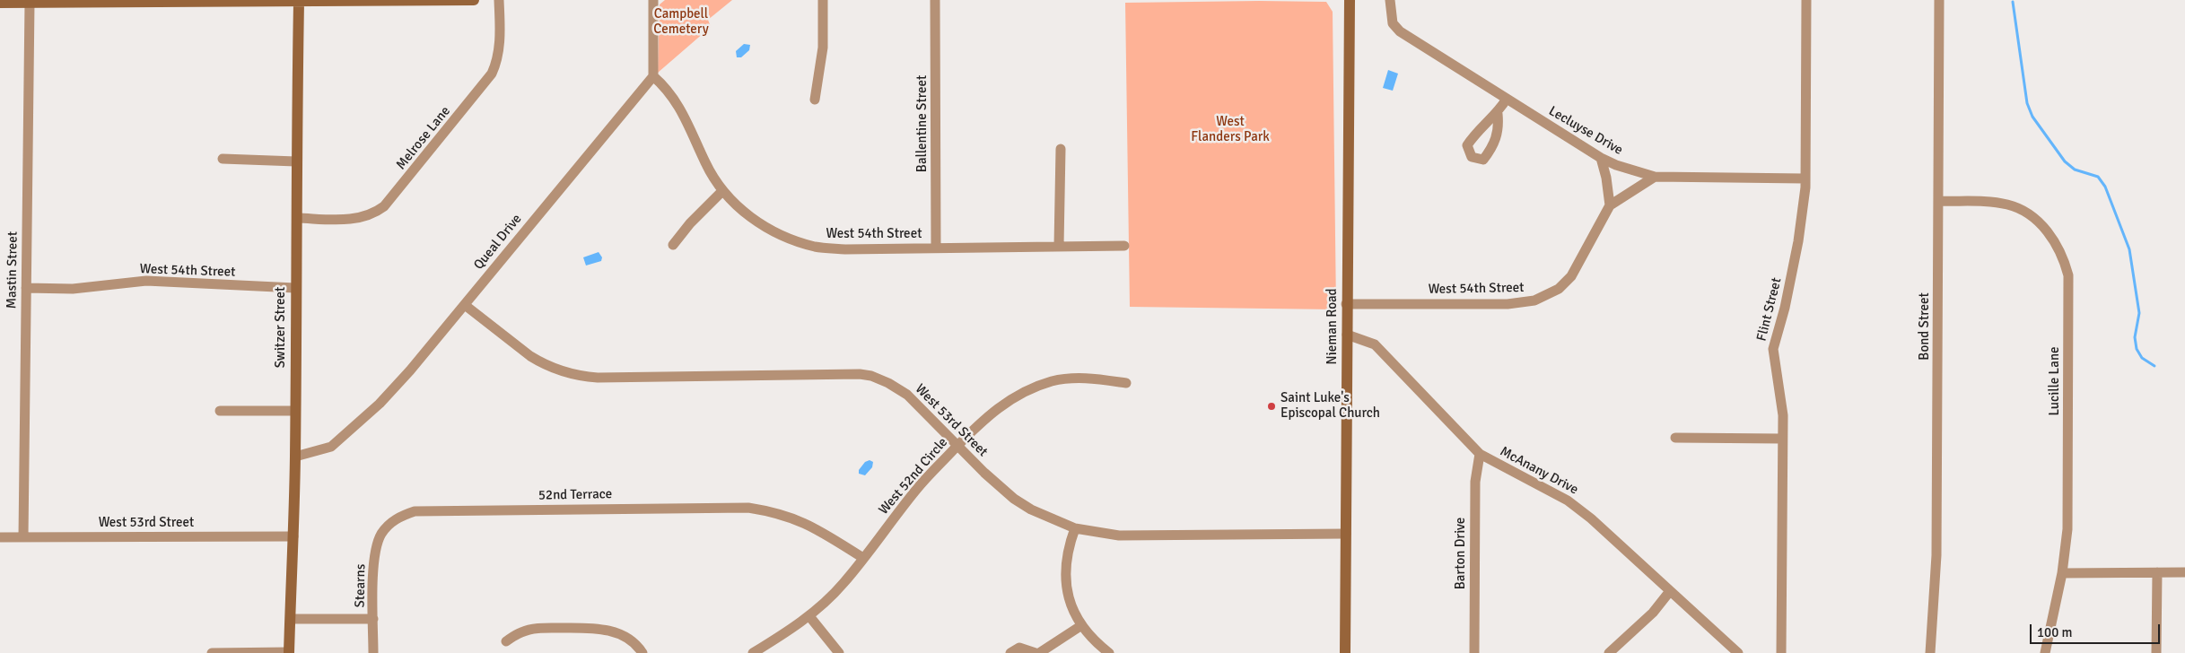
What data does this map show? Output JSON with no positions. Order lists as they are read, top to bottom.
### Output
{
  "streets": {
    "street": [
      "Ballentine Street",
      "Lecluyse Drive",
      "Melrose Lane",
      "West 54th Street",
      "Queal Drive",
      "Mastin Street",
      "Flint Street",
      "Nieman Road",
      "Bond Street",
      "Switzer Street",
      "Lucille Lane",
      "West 53rd Street",
      "McAnany Drive",
      "West 52nd Circle",
      "52nd Terrace",
      "Barton Drive",
      "Stearns"
    ]
  },
  "crossings": [
    ["Ballentine Street", "West 54th Street"],
    ["Lecluyse Drive", "West 54th Street"],
    ["Melrose Lane", "Switzer Street"],
    ["West 54th Street", "Queal Drive"],
    ["West 54th Street", "Mastin Street"],
    ["West 54th Street", "Nieman Road"],
    ["West 54th Street", "Switzer Street"],
    ["Queal Drive", "Switzer Street"],
    ["Queal Drive", "West 53rd Street"],
    ["Mastin Street", "West 53rd Street"],
    ["Nieman Road", "West 53rd Street"],
    ["Nieman Road", "McAnany Drive"],
    ["Bond Street", "Lucille Lane"],
    ["Switzer Street", "West 53rd Street"],
    ["West 53rd Street", "West 52nd Circle"],
    ["McAnany Drive", "Barton Drive"],
    ["West 52nd Circle", "52nd Terrace"],
    ["52nd Terrace", "Stearns"]
  ],
  "parks": ["Campbell Cemetery", "West Flanders Park"],
  "places": ["Saint Luke's Episcopal Church"],
  "scale_bar": "100 m"
}
